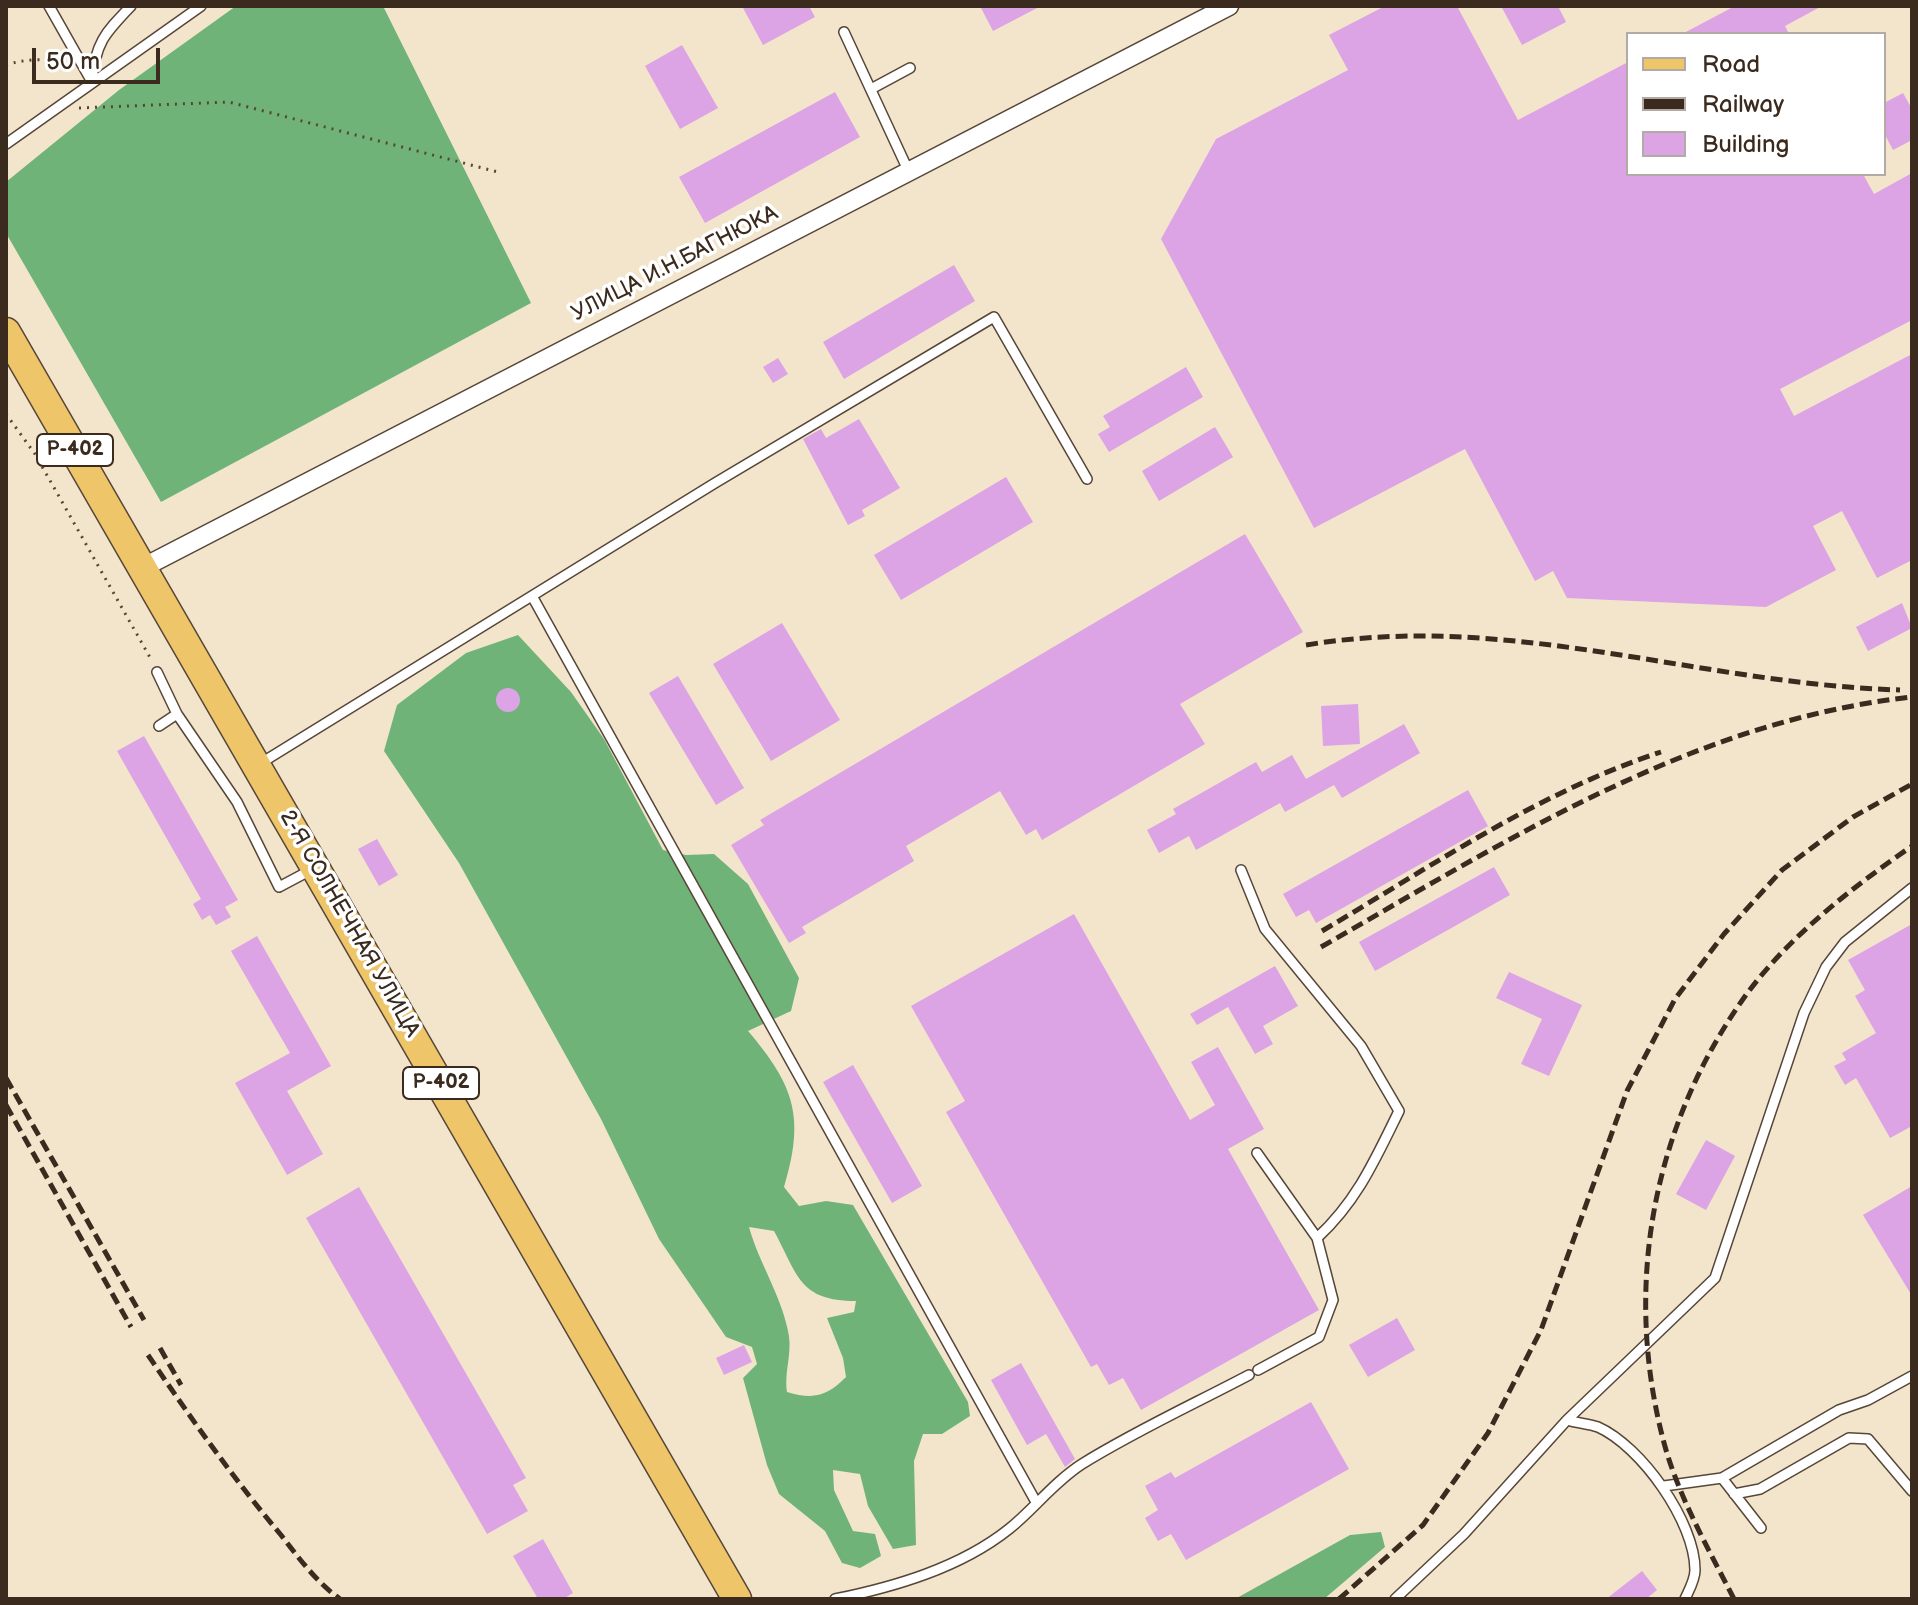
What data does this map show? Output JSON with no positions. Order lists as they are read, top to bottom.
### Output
{
  "streets": {
    "main road": ["Р-402", "2-Я СОЛНЕЧНАЯ УЛИЦА"],
    "street": ["УЛИЦА И.Н.БАГНЮКА"]
  },
  "crossings": [
    ["УЛИЦА И.Н.БАГНЮКА", "2-Я СОЛНЕЧНАЯ УЛИЦА"]
  ],
  "legend": ["Road", "Railway", "Building"],
  "scale_bar": "50 m"
}
